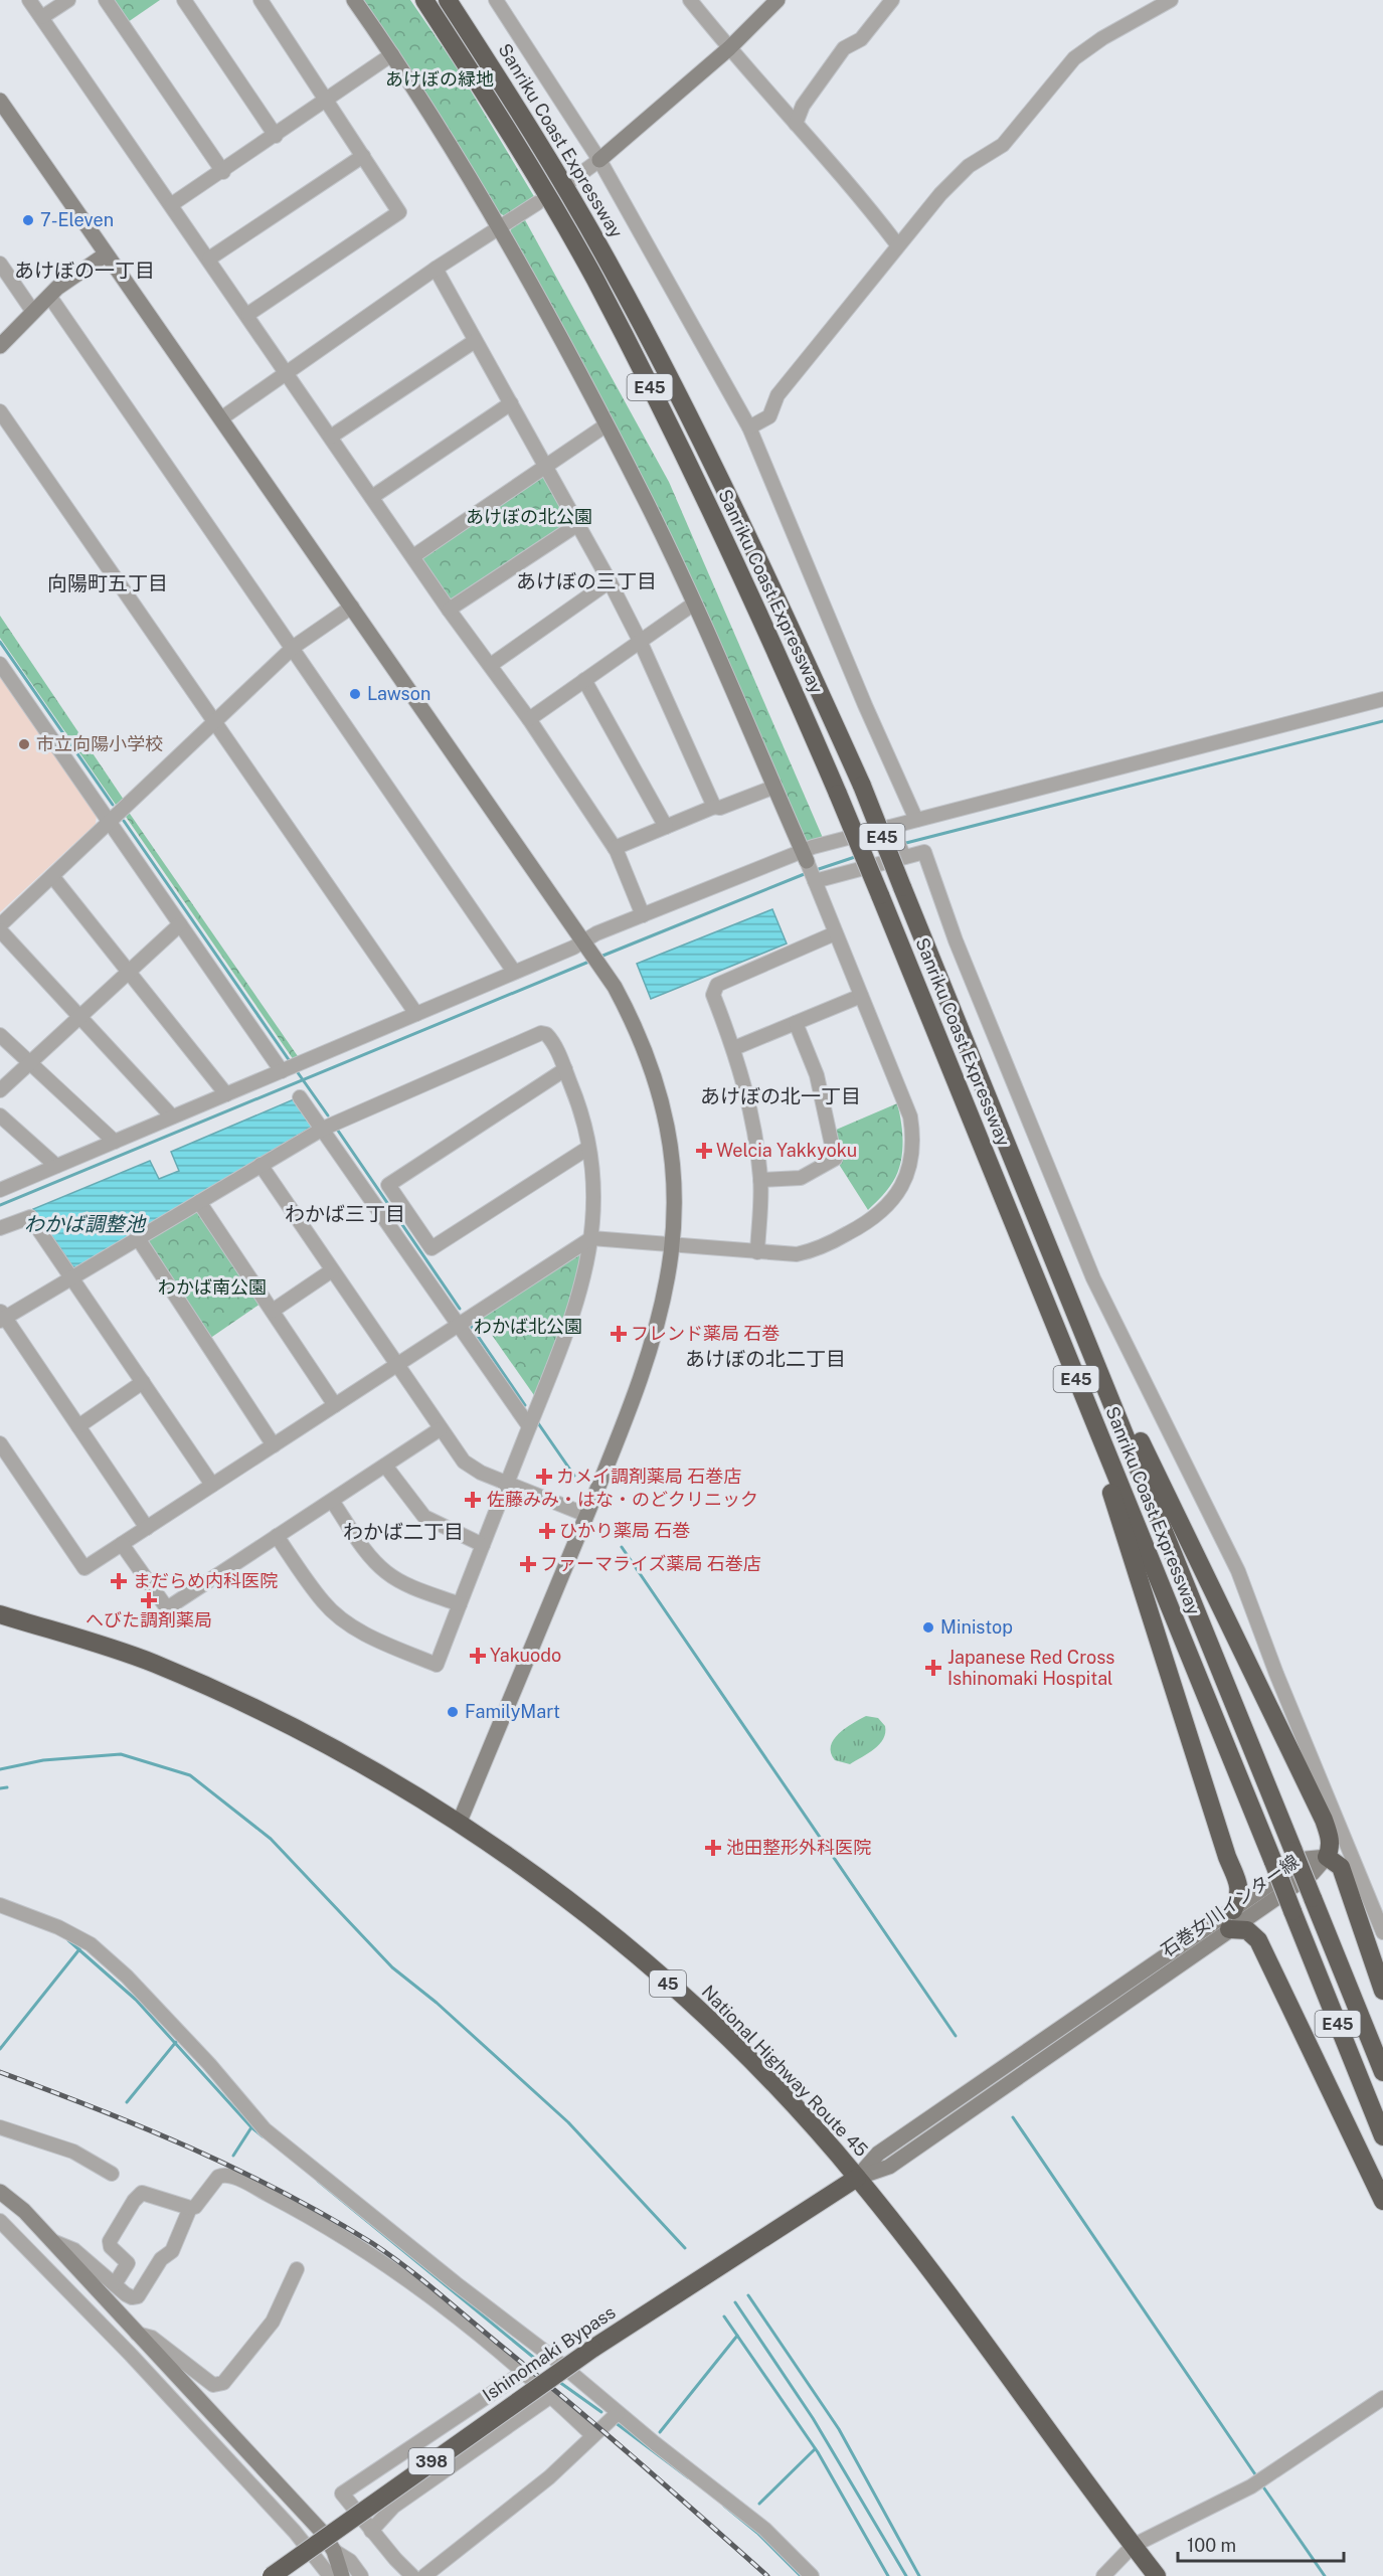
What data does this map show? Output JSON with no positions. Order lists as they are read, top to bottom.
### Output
{
  "streets": {
    "highway": [
      "Sanriku Coast Expressway",
      "E45",
      "45",
      "National Highway Route 45",
      "Ishinomaki Bypass",
      "398"
    ],
    "street": ["石巻女川インター線"]
  },
  "crossings": [
    ["石巻女川インター線", "National Highway Route 45"],
    ["石巻女川インター線", "Ishinomaki Bypass"],
    ["National Highway Route 45", "Ishinomaki Bypass"]
  ],
  "districts": [
    "あけぼの一丁目",
    "あけぼの三丁目",
    "向陽町五丁目",
    "あけぼの北一丁目",
    "わかば三丁目",
    "あけぼの北二丁目",
    "わかば二丁目"
  ],
  "water": ["わかば調整池"],
  "parks": [
    "あけぼの緑地",
    "あけぼの北公園",
    "わかば南公園",
    "わかば北公園"
  ],
  "places": {
    "other": [
      "7-Eleven",
      "Lawson",
      "市立向陽小学校",
      "Ministop",
      "FamilyMart"
    ],
    "health": [
      "Welcia Yakkyoku",
      "フレンド薬局 石巻",
      "カメイ調剤薬局 石巻店",
      "佐藤みみ・はな・のどクリニック",
      "ひかり薬局 石巻",
      "ファーマライズ薬局 石巻店",
      "まだらめ内科医院",
      "へびた調剤薬局",
      "Yakuodo",
      "Japanese Red Cross Ishinomaki Hospital",
      "池田整形外科医院"
    ]
  },
  "scale_bar": "100 m"
}
